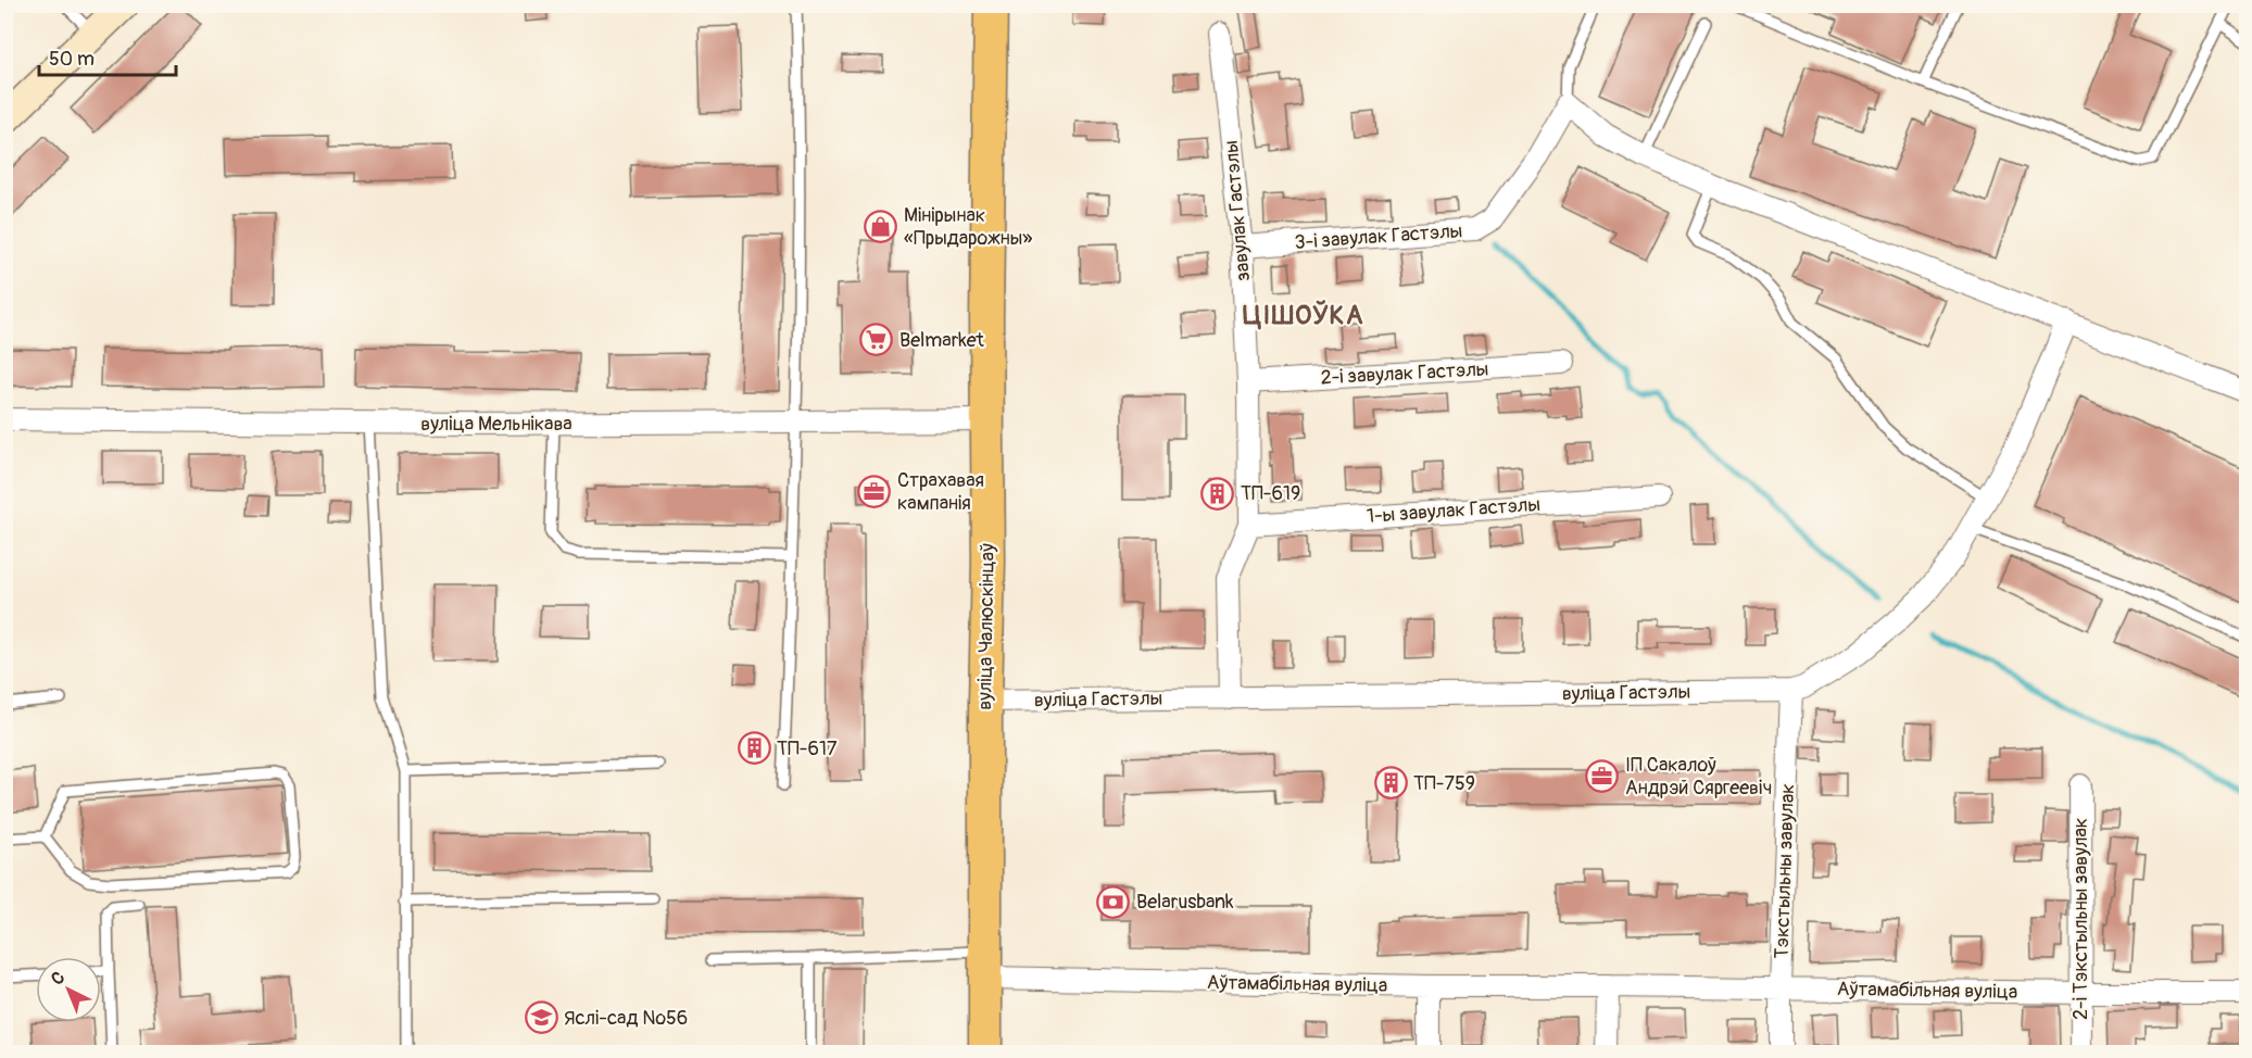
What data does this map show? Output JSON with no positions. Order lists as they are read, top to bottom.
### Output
{
  "streets": {
    "main road": ["вуліца Чалюскінцаў"],
    "street": [
      "завулак Гастэлы",
      "3-і завулак Гастэлы",
      "2-і завулак Гастэлы",
      "вуліца Мельнікава",
      "1-ы завулак Гастэлы",
      "вуліца Гастэлы",
      "Тэкстыльны завулак",
      "2-і Тэкстыльны завулак",
      "Аўтамабільная вуліца"
    ]
  },
  "crossings": [
    ["завулак Гастэлы", "3-і завулак Гастэлы"],
    ["завулак Гастэлы", "2-і завулак Гастэлы"],
    ["завулак Гастэлы", "1-ы завулак Гастэлы"],
    ["завулак Гастэлы", "вуліца Гастэлы"],
    ["вуліца Мельнікава", "вуліца Чалюскінцаў"],
    ["вуліца Чалюскінцаў", "вуліца Гастэлы"],
    ["вуліца Чалюскінцаў", "Аўтамабільная вуліца"],
    ["вуліца Гастэлы", "Тэкстыльны завулак"],
    ["Тэкстыльны завулак", "Аўтамабільная вуліца"],
    ["2-і Тэкстыльны завулак", "Аўтамабільная вуліца"]
  ],
  "districts": ["ЦІШОЎКА"],
  "places": {
    "shop": ["Мінірынак «Прыдарожны»"],
    "supermarket": ["Belmarket"],
    "office": ["Страхавая кампанія", "ІП Сакалоў Андрэй Сяргеевіч"],
    "building": ["ТП-619", "ТП-617", "ТП-759"],
    "bank": ["Belarusbank"],
    "school or university": ["Яслі-сад №56"]
  },
  "scale_bar": "50 m",
  "north": "top left"
}
